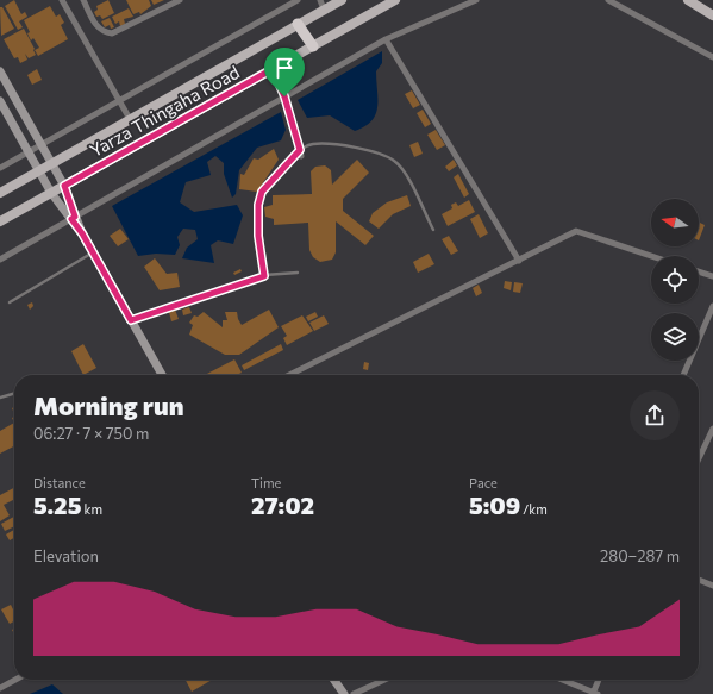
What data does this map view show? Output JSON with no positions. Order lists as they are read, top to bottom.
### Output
{
  "streets": {
    "main road": ["Yarza Thingaha Road"]
  },
  "north": "left",
  "page": {
    "heading": ["Morning run", "06:27 · 7 × 750 m"],
    "stats": [
      ["Distance", "5.25 km"],
      ["Time", "27:02"],
      ["Pace", "5:09 /km"]
    ],
    "chart": ["Elevation", "280–287 m"]
  }
}
